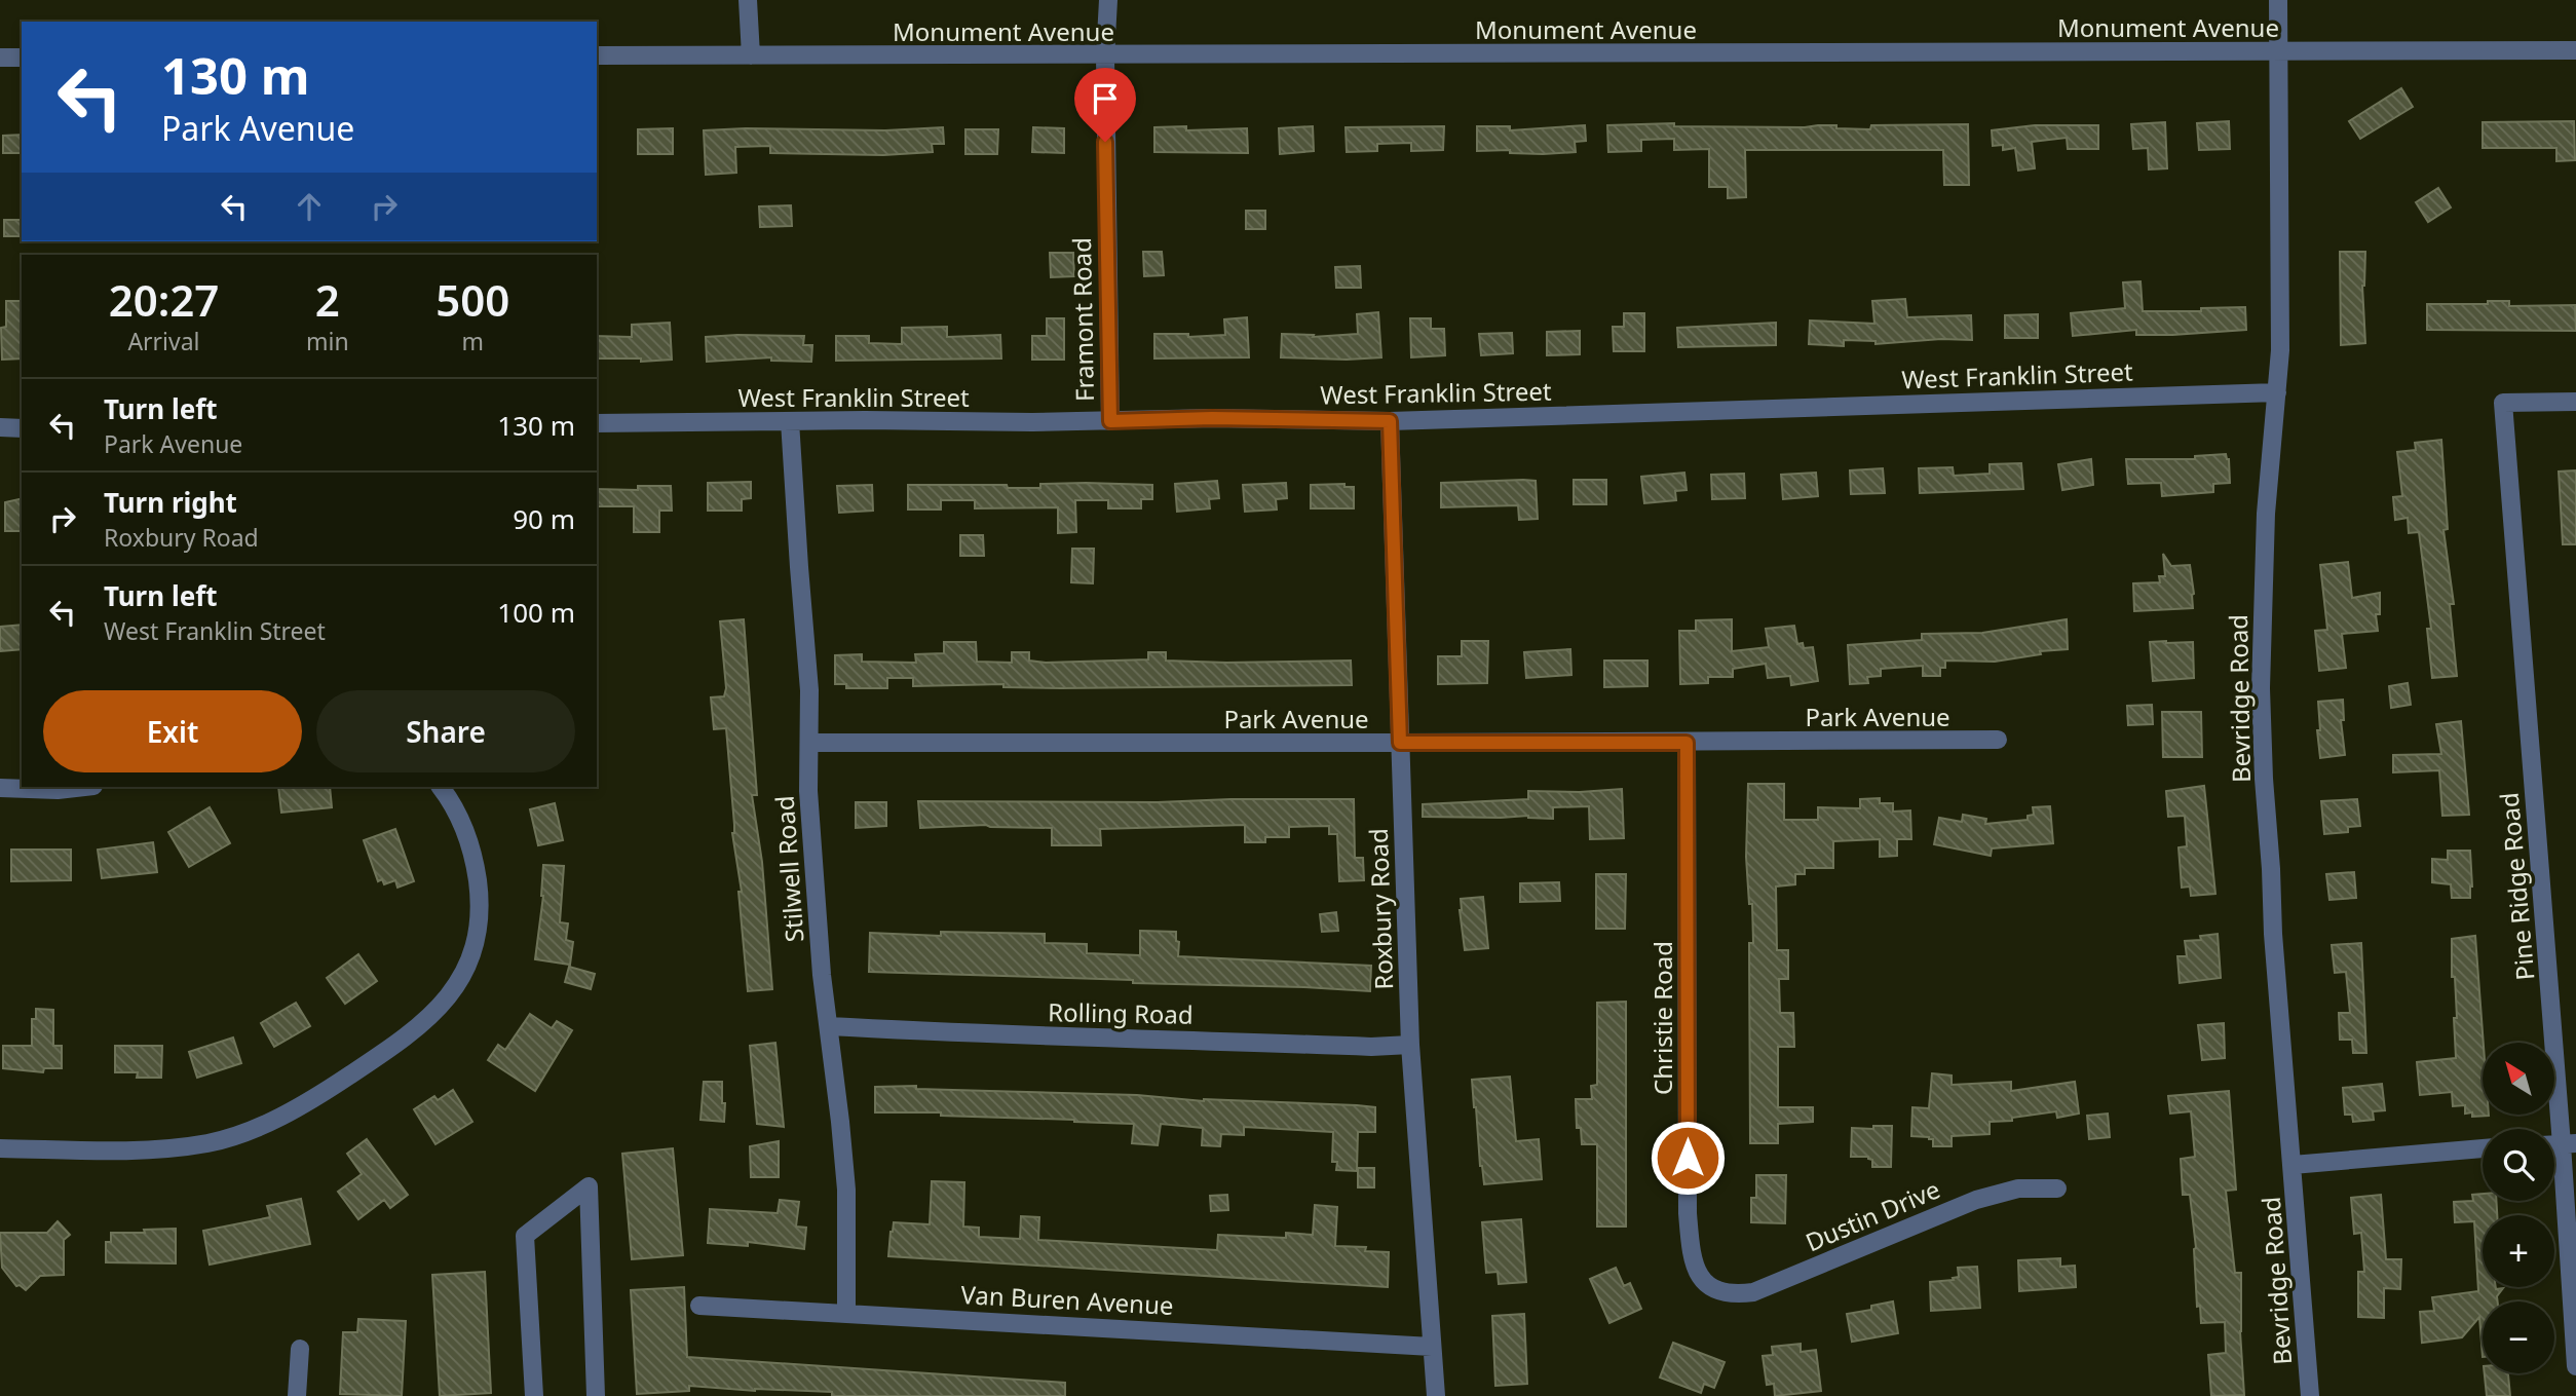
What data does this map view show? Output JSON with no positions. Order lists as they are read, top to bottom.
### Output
{
  "streets": {
    "street": [
      "Monument Avenue",
      "Framont Road",
      "West Franklin Street",
      "Bevridge Road",
      "Park Avenue",
      "Stilwell Road",
      "Pine Ridge Road",
      "Roxbury Road",
      "Rolling Road",
      "Christie Road",
      "Dustin Drive",
      "Van Buren Avenue"
    ]
  },
  "crossings": [
    ["Monument Avenue", "Framont Road"],
    ["Monument Avenue", "Bevridge Road"],
    ["Framont Road", "West Franklin Street"],
    ["West Franklin Street", "Bevridge Road"],
    ["West Franklin Street", "Stilwell Road"],
    ["West Franklin Street", "Roxbury Road"],
    ["Park Avenue", "Stilwell Road"],
    ["Park Avenue", "Roxbury Road"],
    ["Park Avenue", "Christie Road"],
    ["Stilwell Road", "Rolling Road"],
    ["Stilwell Road", "Van Buren Avenue"],
    ["Roxbury Road", "Rolling Road"],
    ["Roxbury Road", "Van Buren Avenue"],
    ["Christie Road", "Dustin Drive"]
  ],
  "north": "top left",
  "page": {
    "turn": ["130 m", "Park Avenue"],
    "eta": [
      "20:27",
      "Arrival",
      "2",
      "min",
      "500",
      "m"
    ],
    "list": [
      {
        "name": "Turn left",
        "note": "Park Avenue",
        "value": "130 m"
      },
      {
        "name": "Turn right",
        "note": "Roxbury Road",
        "value": "90 m"
      },
      {
        "name": "Turn left",
        "note": "West Franklin Street",
        "value": "100 m"
      }
    ],
    "buttons": ["Exit", "Share"],
    "map_buttons": ["+", "−"]
  }
}
